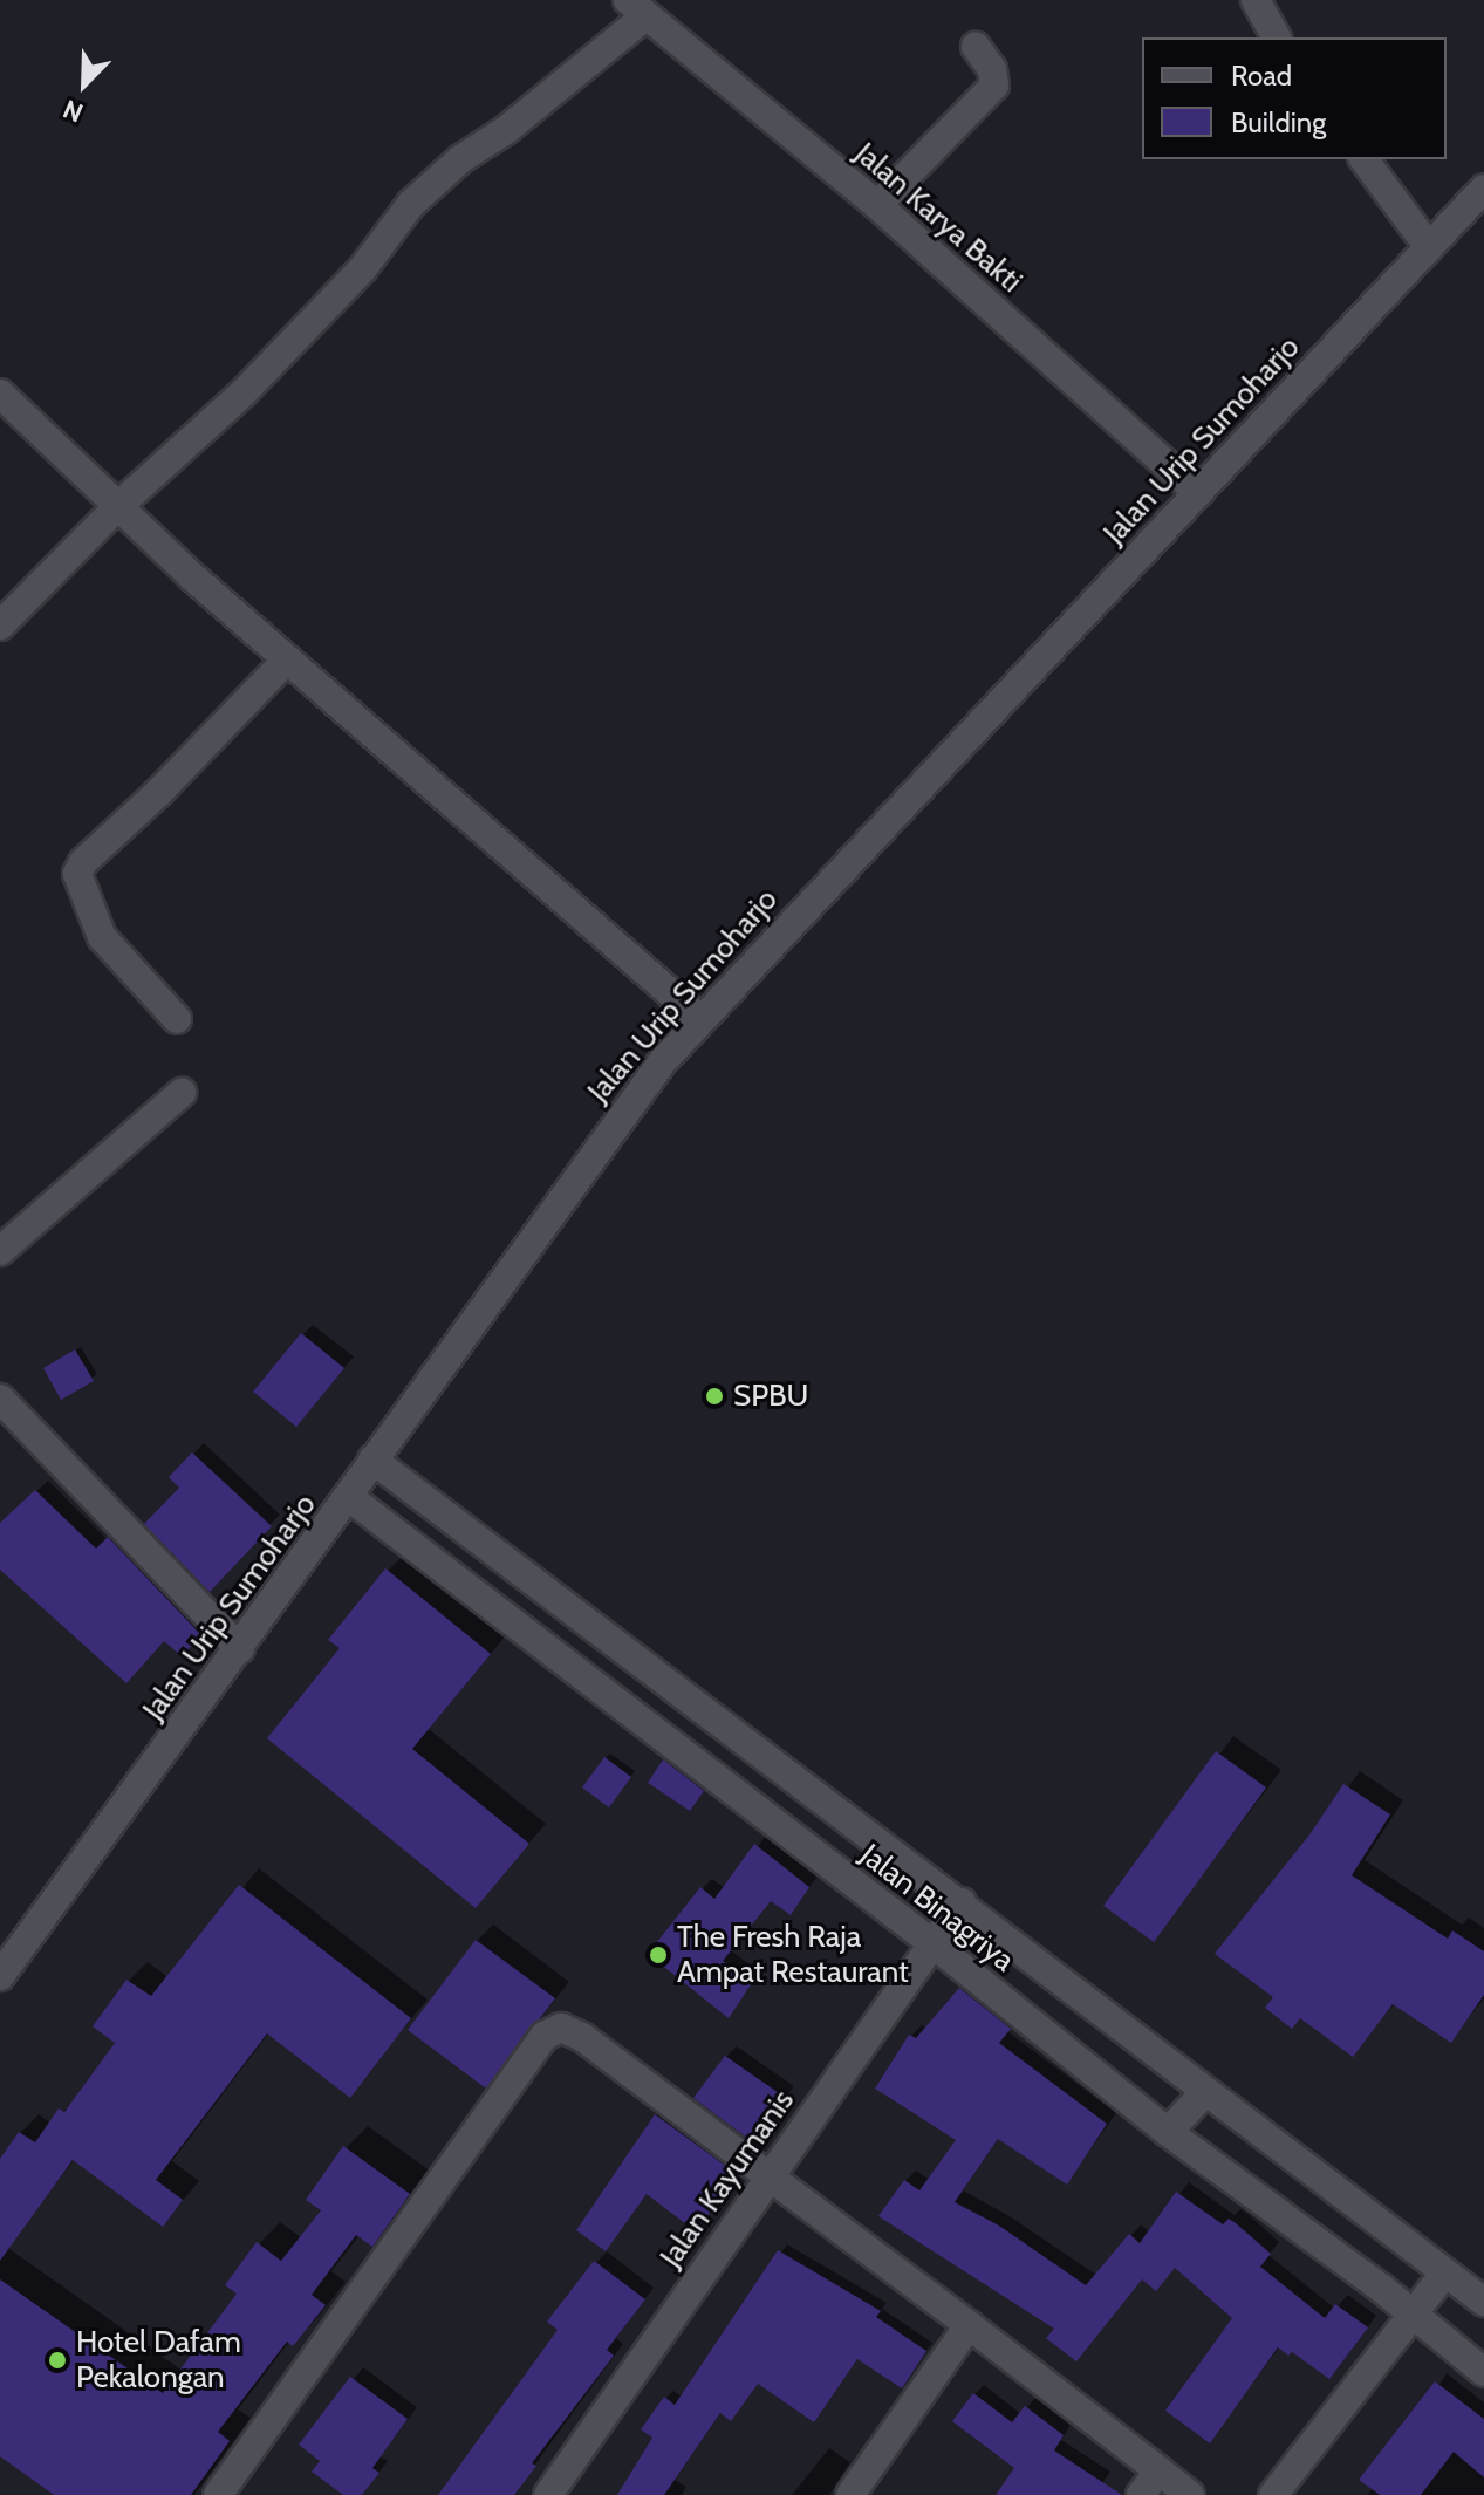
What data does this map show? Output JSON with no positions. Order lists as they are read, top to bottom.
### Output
{
  "streets": {
    "street": [
      "Jalan Karya Bakti",
      "Jalan Urip Sumoharjo",
      "Jalan Binagriya",
      "Jalan Kayumanis"
    ]
  },
  "crossings": [
    ["Jalan Karya Bakti", "Jalan Urip Sumoharjo"],
    ["Jalan Urip Sumoharjo", "Jalan Binagriya"],
    ["Jalan Binagriya", "Jalan Kayumanis"]
  ],
  "places": ["SPBU", "The Fresh Raja Ampat Restaurant", "Hotel Dafam Pekalongan"],
  "legend": ["Road", "Building"],
  "north": "bottom left"
}
